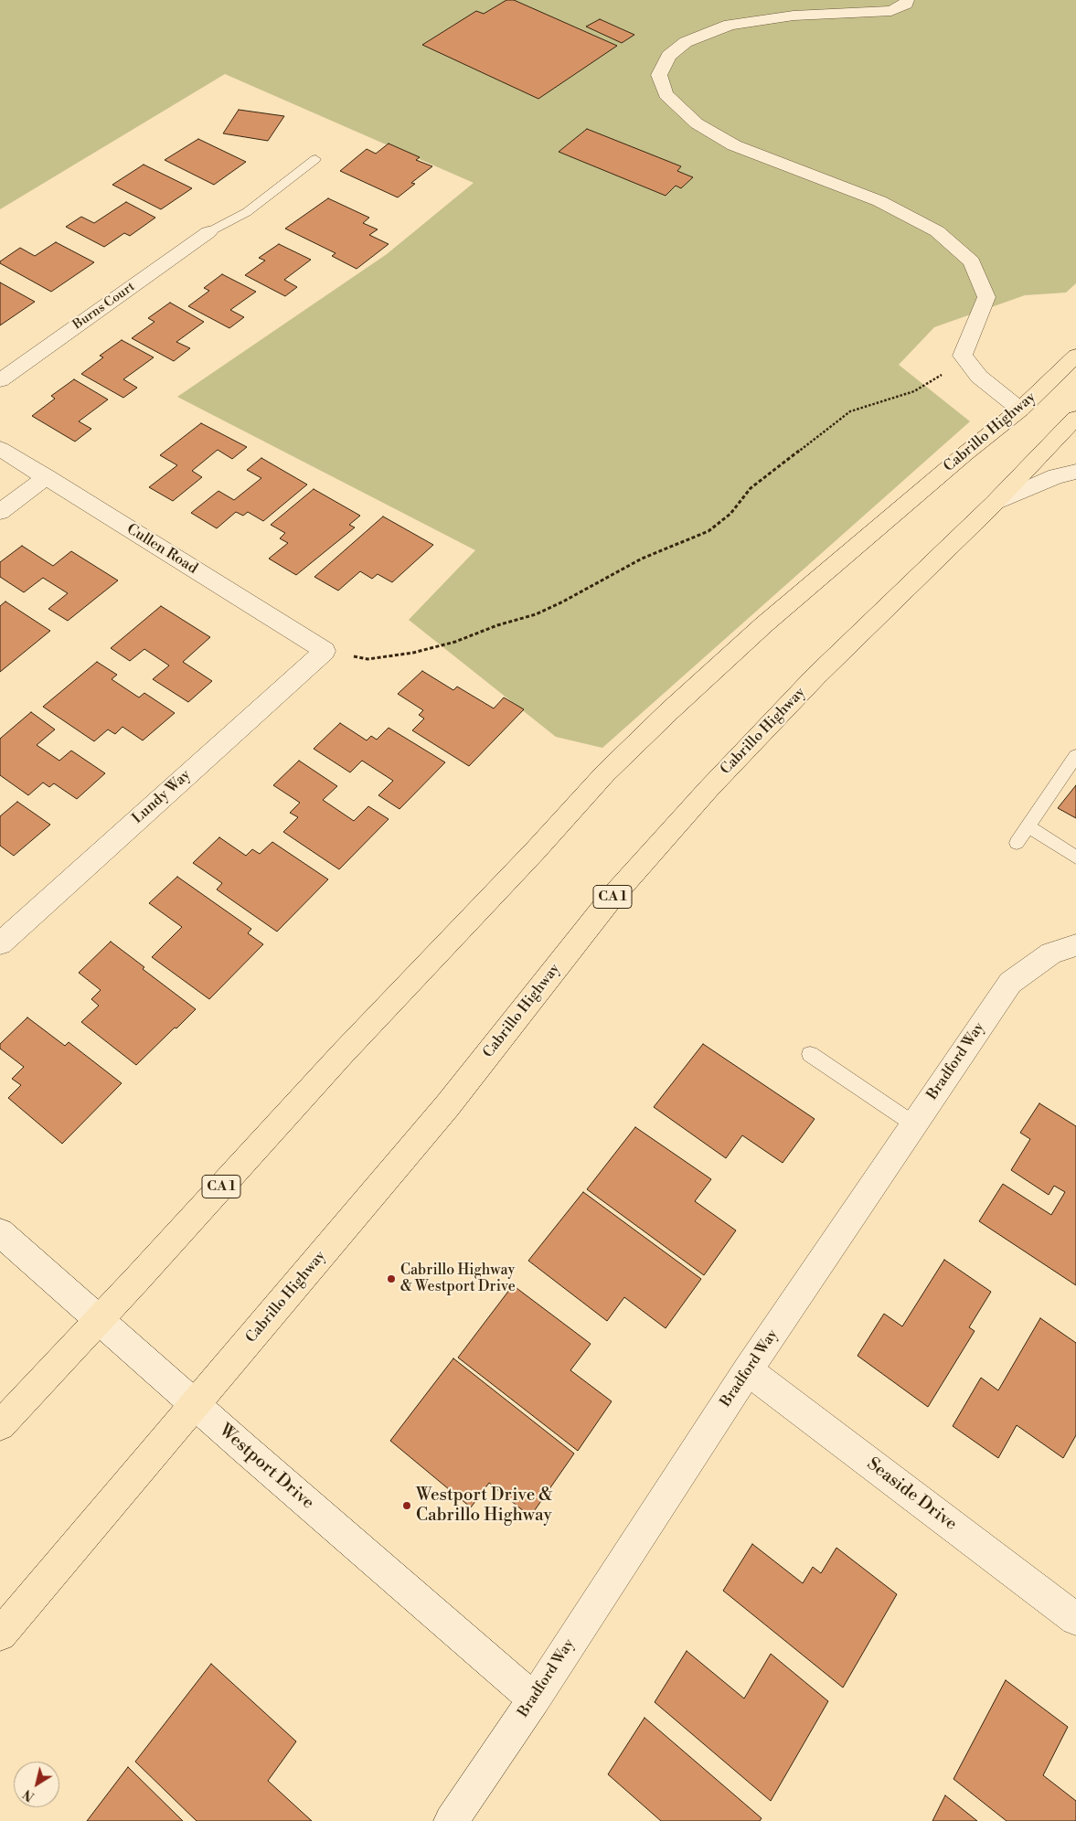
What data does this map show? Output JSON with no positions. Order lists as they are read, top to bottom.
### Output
{
  "streets": {
    "highway": ["Cabrillo Highway", "CA 1"],
    "street": [
      "Burns Court",
      "Cullen Road",
      "Lundy Way",
      "Bradford Way",
      "Westport Drive",
      "Seaside Drive"
    ]
  },
  "crossings": [
    ["Cabrillo Highway", "Westport Drive"],
    ["Cullen Road", "Lundy Way"],
    ["Bradford Way", "Westport Drive"],
    ["Bradford Way", "Seaside Drive"]
  ],
  "places": ["Cabrillo Highway & Westport Drive", "Westport Drive & Cabrillo Highway"],
  "north": "bottom left"
}
